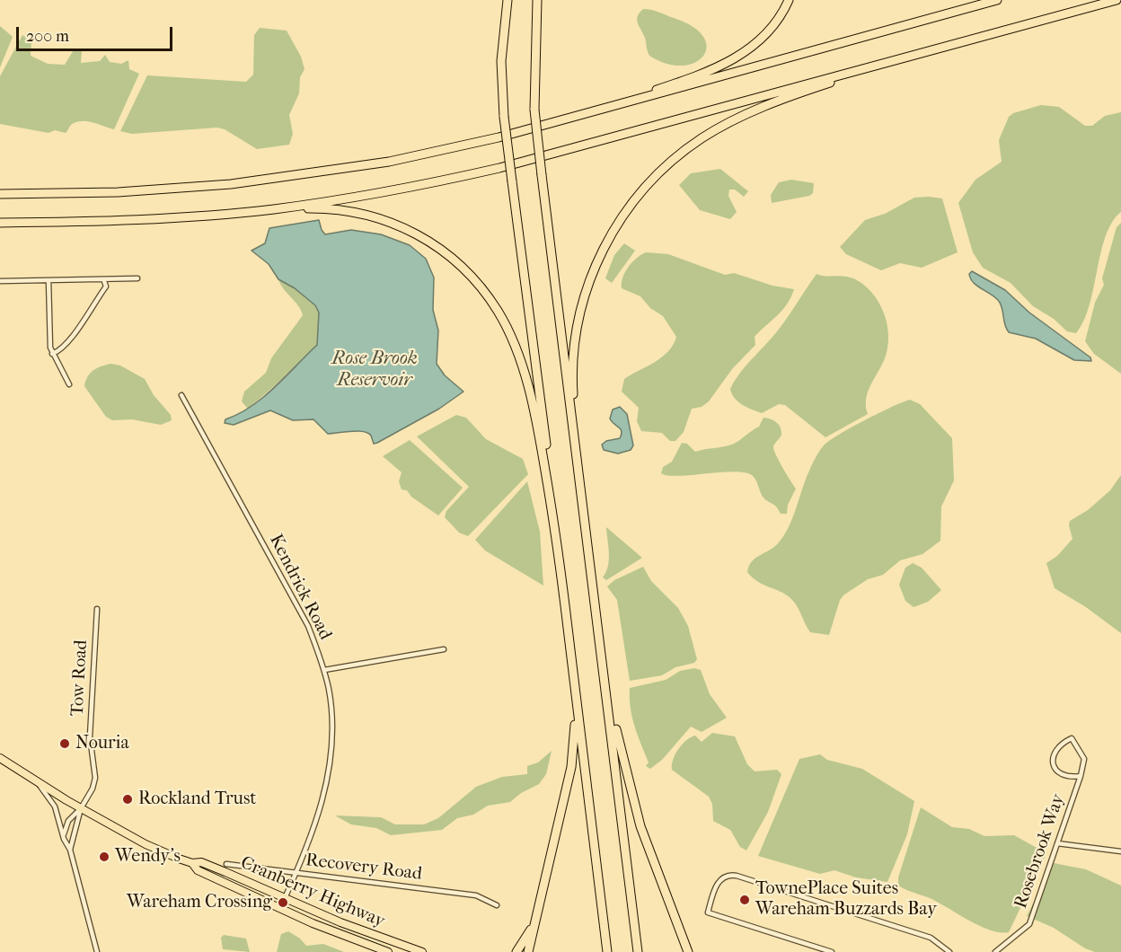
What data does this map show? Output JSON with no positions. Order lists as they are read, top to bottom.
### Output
{
  "streets": {
    "main road": ["Cranberry Highway"],
    "street": [
      "Kendrick Road",
      "Tow Road",
      "Rosebrook Way",
      "Recovery Road"
    ]
  },
  "crossings": [
    ["Kendrick Road", "Recovery Road"],
    ["Kendrick Road", "Cranberry Highway"],
    ["Tow Road", "Cranberry Highway"]
  ],
  "water": ["Rose Brook Reservoir"],
  "places": [
    "Nouria",
    "Rockland Trust",
    "Wendy's",
    "TownePlace Suites Wareham Buzzards Bay",
    "Wareham Crossing"
  ],
  "scale_bar": "200 m"
}
